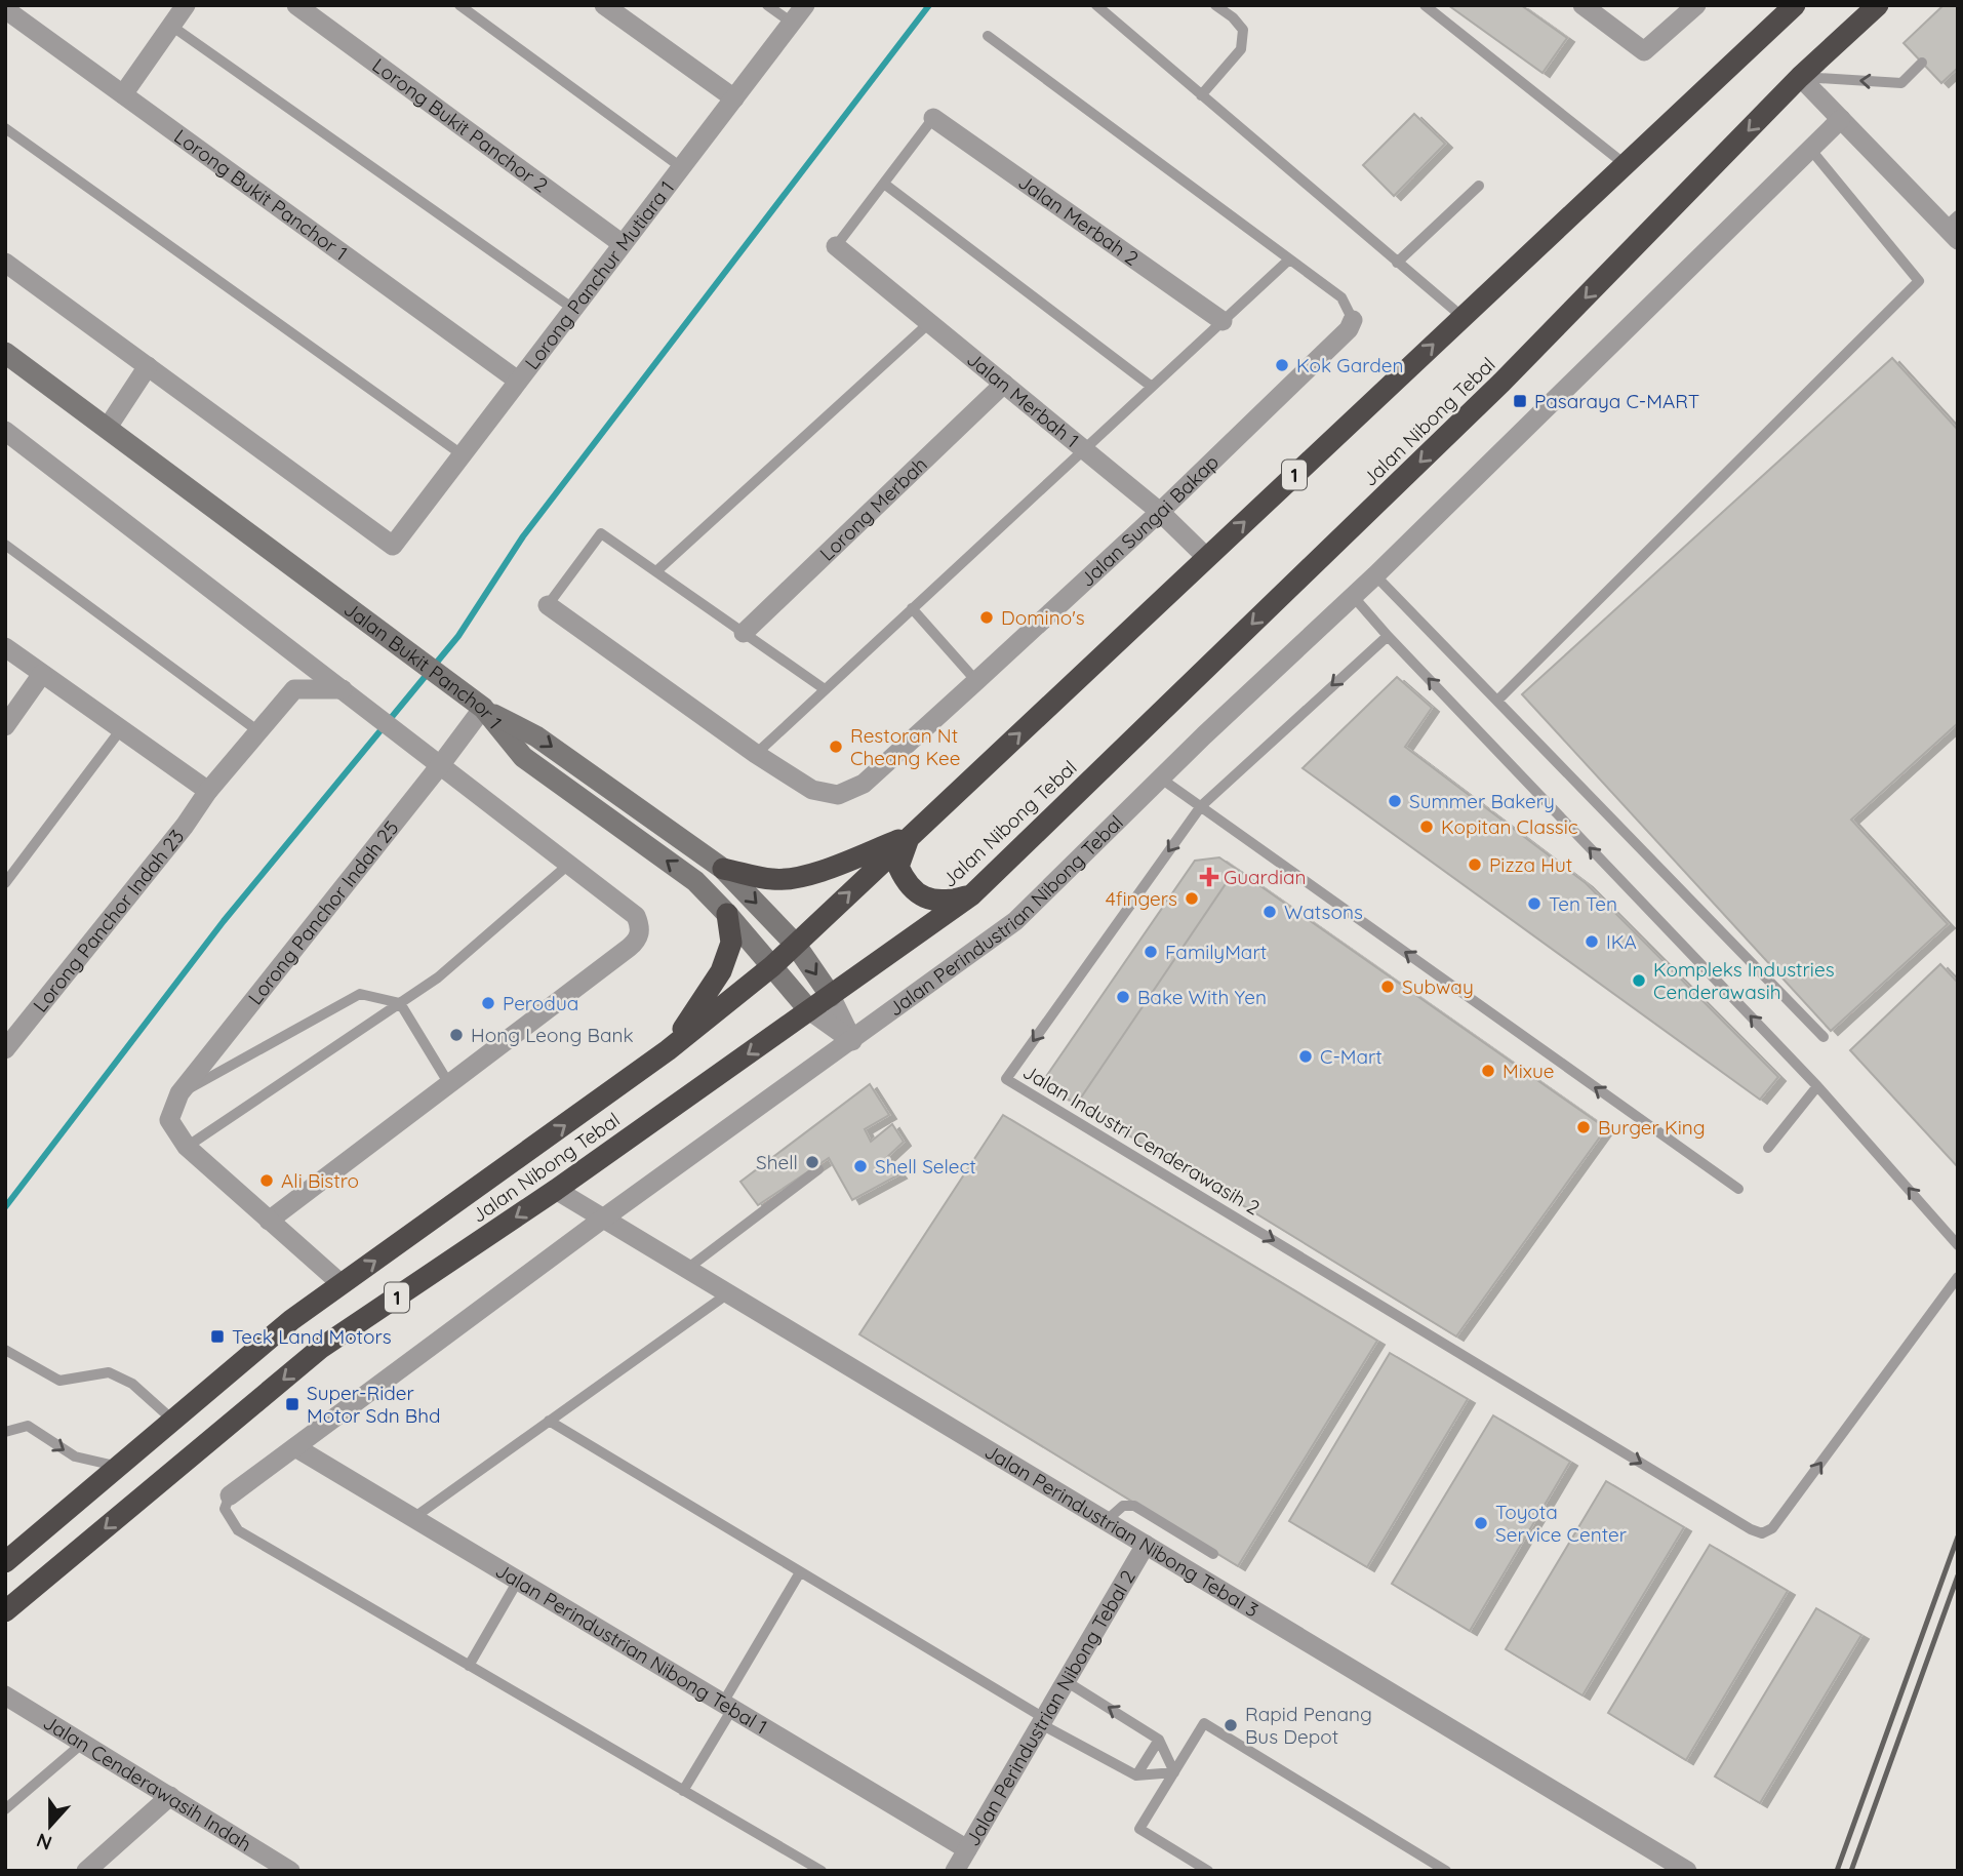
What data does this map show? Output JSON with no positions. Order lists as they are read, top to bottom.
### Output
{
  "streets": {
    "highway": ["Jalan Nibong Tebal", "1"],
    "street": [
      "Lorong Bukit Panchor 2",
      "Lorong Bukit Panchor 1",
      "Jalan Merbah 2",
      "Lorong Panchur Mutiara 1",
      "Jalan Merbah 1",
      "Lorong Merbah",
      "Jalan Sungai Bakap",
      "Jalan Bukit Panchor 1",
      "Lorong Panchor Indah 25",
      "Jalan Perindustrian Nibong Tebal",
      "Lorong Panchor Indah 23",
      "Jalan Perindustrian Nibong Tebal 3",
      "Jalan Perindustrian Nibong Tebal 1",
      "Jalan Perindustrian Nibong Tebal 2",
      "Jalan Cenderawasih Indah"
    ],
    "lane": ["Jalan Industri Cenderawasih 2"]
  },
  "crossings": [
    ["Lorong Bukit Panchor 2", "Lorong Panchur Mutiara 1"],
    ["Lorong Bukit Panchor 1", "Lorong Panchur Mutiara 1"],
    ["Jalan Merbah 1", "Jalan Nibong Tebal"],
    ["Jalan Merbah 1", "Lorong Merbah"],
    ["Jalan Merbah 1", "Jalan Sungai Bakap"],
    ["Jalan Nibong Tebal", "Jalan Bukit Panchor 1"],
    ["Jalan Nibong Tebal", "Jalan Perindustrian Nibong Tebal 3"],
    ["Jalan Bukit Panchor 1", "Lorong Panchor Indah 25"],
    ["Jalan Perindustrian Nibong Tebal", "Jalan Perindustrian Nibong Tebal 3"],
    ["Jalan Perindustrian Nibong Tebal", "Jalan Perindustrian Nibong Tebal 1"],
    ["Jalan Perindustrian Nibong Tebal 3", "Jalan Perindustrian Nibong Tebal 2"],
    ["Jalan Perindustrian Nibong Tebal 1", "Jalan Perindustrian Nibong Tebal 2"]
  ],
  "places": {
    "other": [
      "Kok Garden",
      "Domino's",
      "Restoran Nt Cheang Kee",
      "Summer Bakery",
      "Kopitan Classic",
      "Pizza Hut",
      "4fingers",
      "Ten Ten",
      "Watsons",
      "IKA",
      "FamilyMart",
      "Kompleks Industries Cenderawasih",
      "Subway",
      "Bake With Yen",
      "Perodua",
      "Hong Leong Bank",
      "C-Mart",
      "Mixue",
      "Burger King",
      "Shell",
      "Shell Select",
      "Ali Bistro",
      "Toyota Service Center",
      "Rapid Penang Bus Depot"
    ],
    "transit": ["Pasaraya C-MART", "Teck Land Motors", "Super-Rider Motor Sdn Bhd"],
    "health": ["Guardian"]
  },
  "north": "bottom"
}
